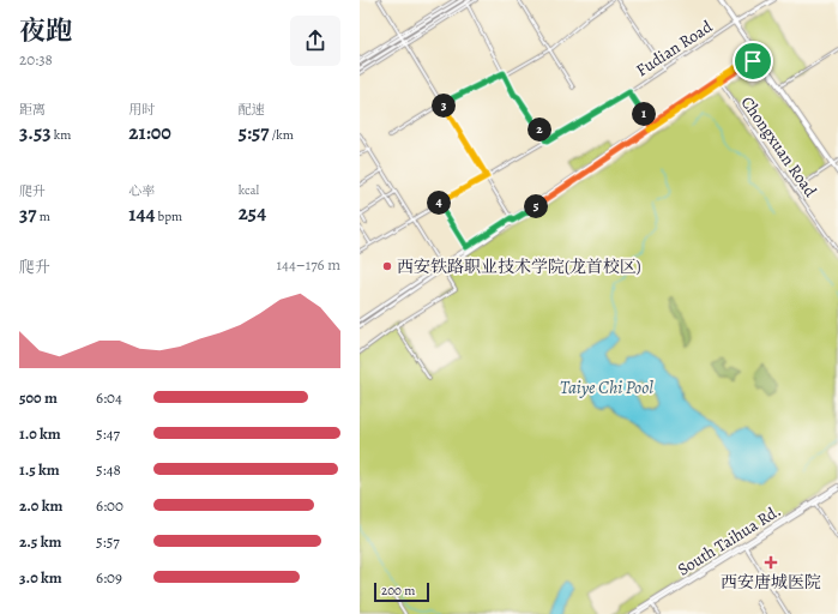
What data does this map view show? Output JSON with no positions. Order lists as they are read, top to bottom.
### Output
{
  "streets": {
    "main road": ["South Taihua Rd."],
    "street": ["Fudian Road", "Chongxuan Road"]
  },
  "water": ["Taiye Chi Pool"],
  "places": {
    "other": ["西安铁路职业技术学院(龙首校区)"],
    "health": ["西安唐城医院"]
  },
  "scale_bar": "200 m",
  "page": {
    "heading": ["夜跑", "20:38"],
    "stats": [
      ["距离", "3.53 km"],
      ["用时", "21:00"],
      ["配速", "5:57 /km"],
      ["爬升", "37 m"],
      ["心率", "144 bpm"],
      ["kcal", "254"]
    ],
    "pins": [
      "3",
      "1",
      "2",
      "4",
      "5"
    ],
    "chart": ["爬升", "144–176 m"],
    "list": [
      {
        "name": "500 m",
        "note": "6:04"
      },
      {
        "name": "1.0 km",
        "note": "5:47"
      },
      {
        "name": "1.5 km",
        "note": "5:48"
      },
      {
        "name": "2.0 km",
        "note": "6:00"
      },
      {
        "name": "2.5 km",
        "note": "5:57"
      },
      {
        "name": "3.0 km",
        "note": "6:09"
      }
    ],
    "scale": "200 m"
  }
}
